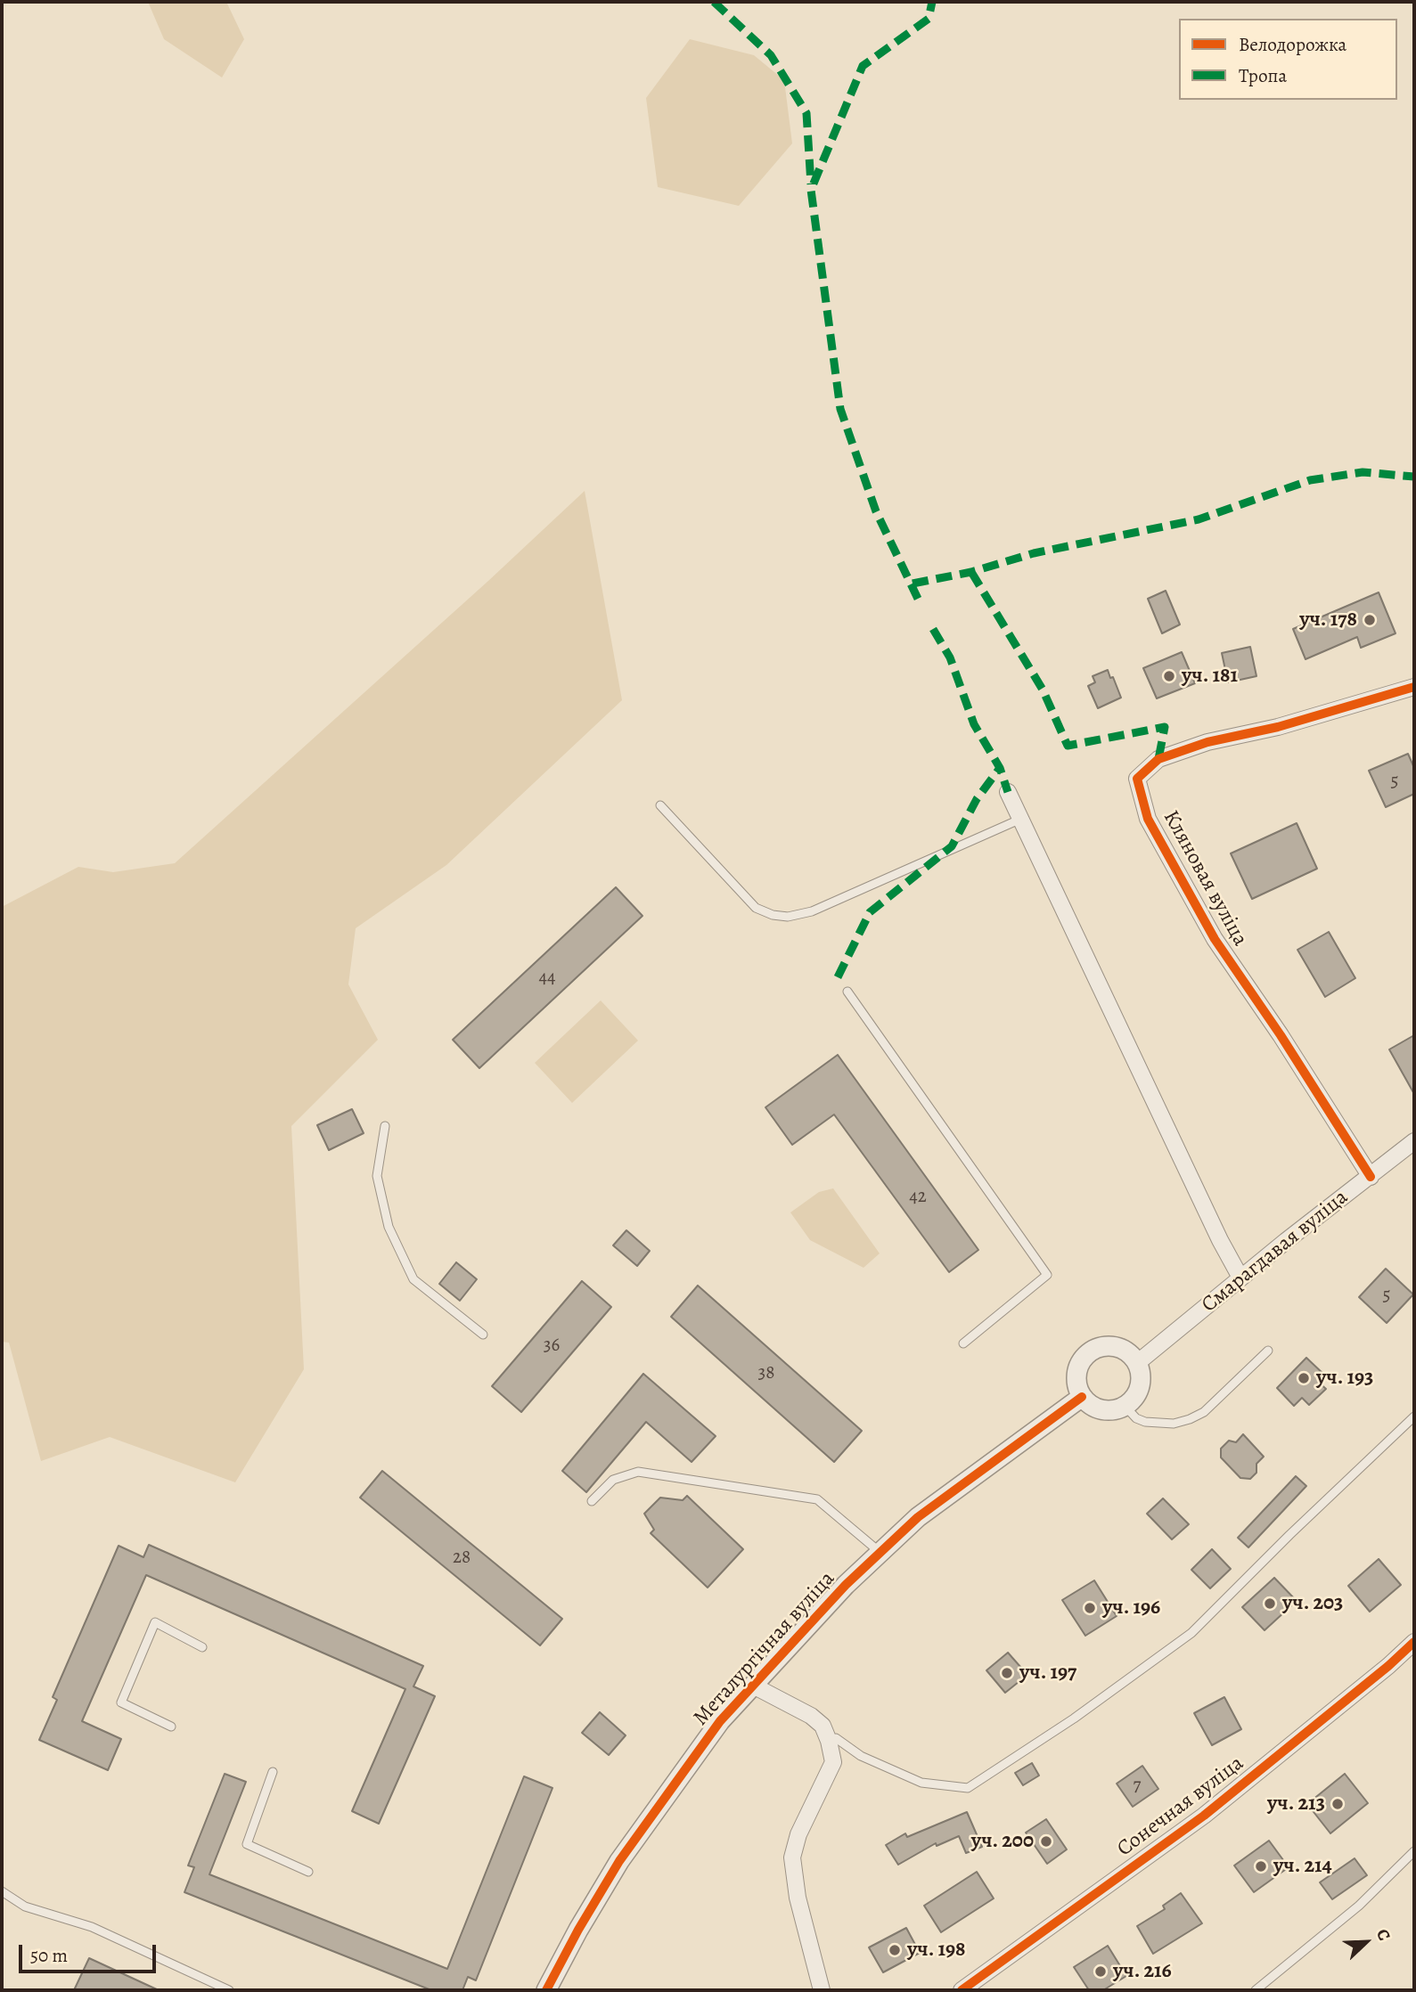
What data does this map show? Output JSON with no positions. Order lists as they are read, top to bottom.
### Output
{
  "streets": {
    "street": [
      "Кляновая вуліца",
      "Смарагдавая вуліца",
      "Металургічная вуліца",
      "Сонечная вуліца"
    ]
  },
  "crossings": [
    ["Кляновая вуліца", "Смарагдавая вуліца"],
    ["Смарагдавая вуліца", "Металургічная вуліца"]
  ],
  "places": [
    "уч. 178",
    "уч. 181",
    "уч. 193",
    "уч. 203",
    "уч. 196",
    "уч. 197",
    "уч. 213",
    "уч. 200",
    "уч. 214",
    "уч. 198",
    "уч. 216"
  ],
  "house_numbers": [
    "5",
    "44",
    "42",
    "5",
    "36",
    "38",
    "28",
    "7"
  ],
  "legend": ["Велодорожка", "Тропа"],
  "scale_bar": "50 m",
  "north": "top right"
}
